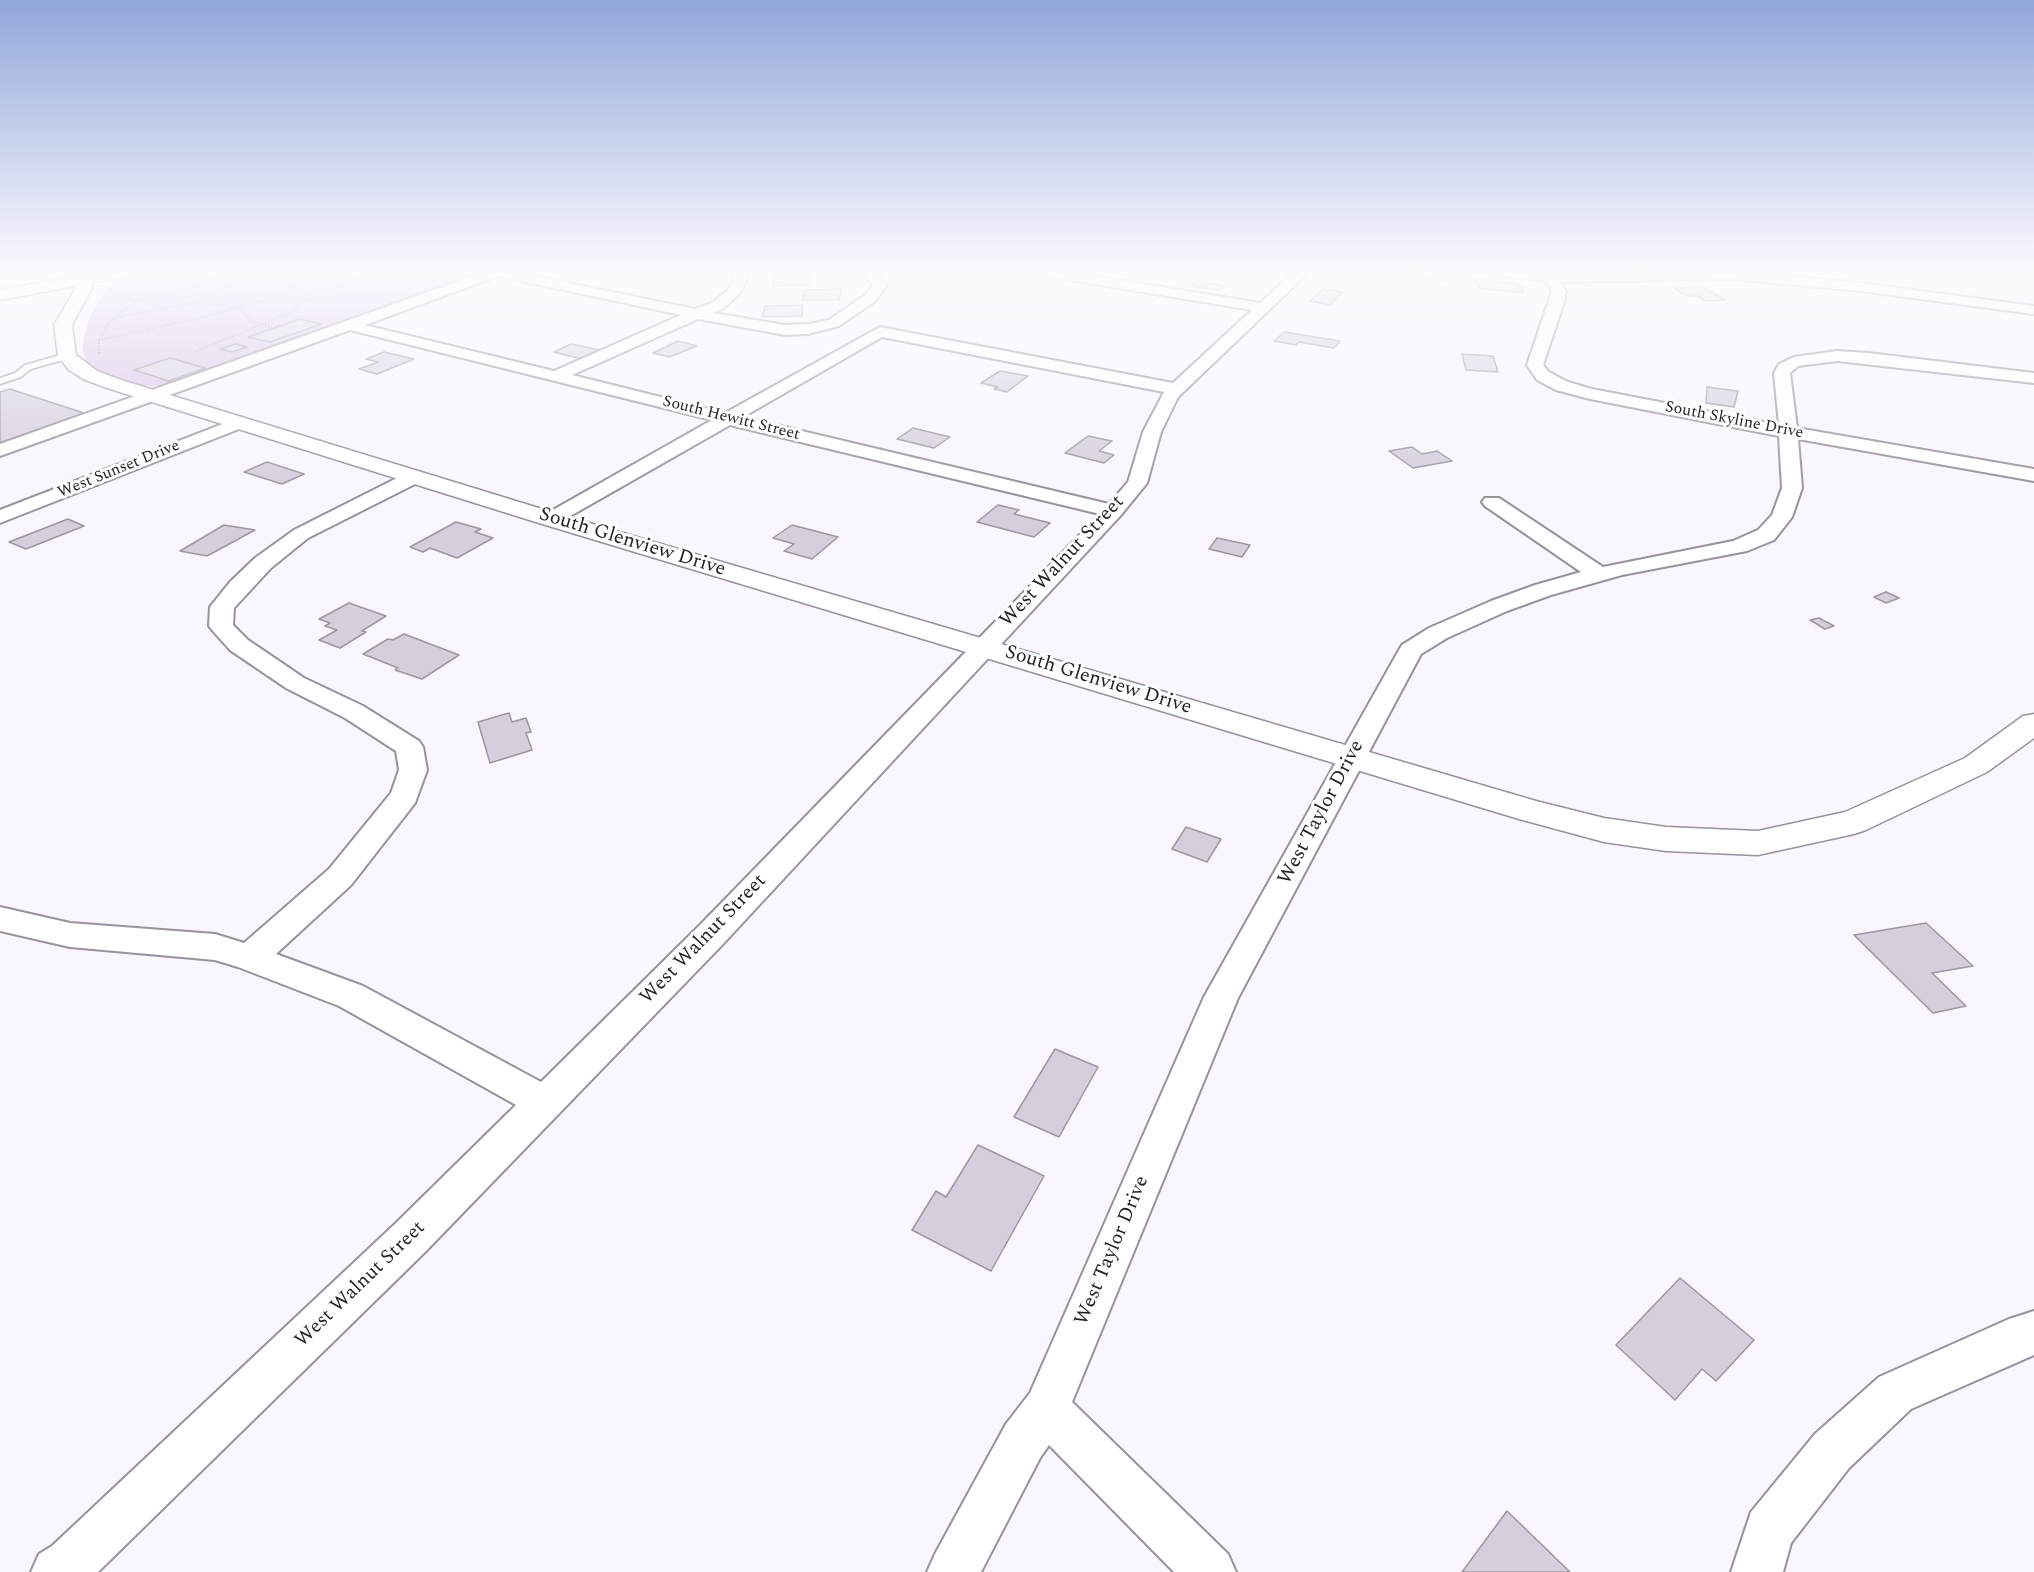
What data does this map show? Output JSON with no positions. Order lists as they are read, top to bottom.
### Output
{
  "streets": {
    "main road": ["South Glenview Drive"],
    "street": [
      "South Hewitt Street",
      "South Skyline Drive",
      "West Sunset Drive",
      "West Walnut Street",
      "West Taylor Drive"
    ]
  },
  "crossings": [
    ["South Hewitt Street", "West Walnut Street"],
    ["South Skyline Drive", "West Taylor Drive"],
    ["West Sunset Drive", "South Glenview Drive"],
    ["South Glenview Drive", "West Walnut Street"],
    ["South Glenview Drive", "West Taylor Drive"]
  ]
}
